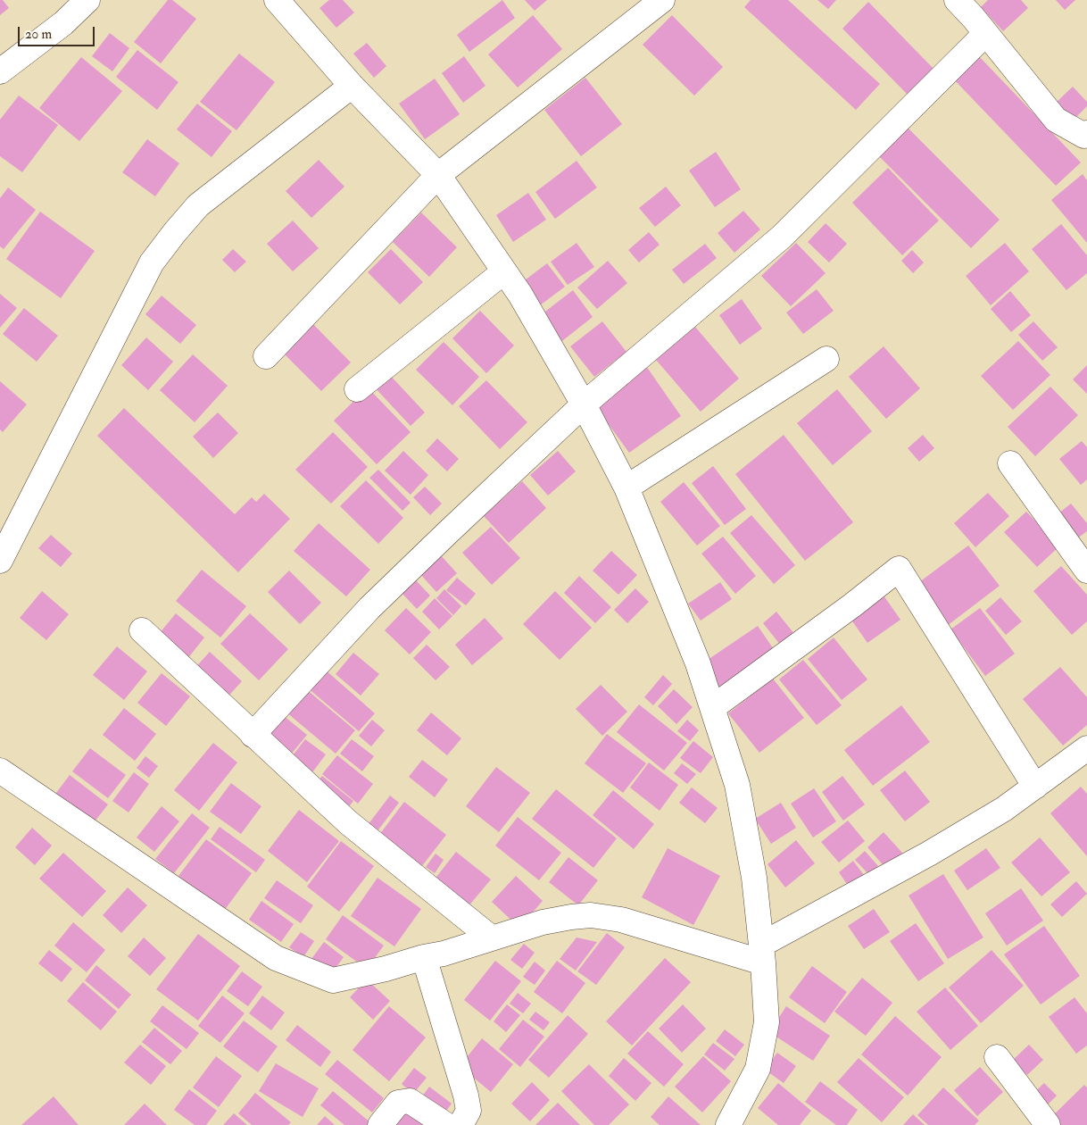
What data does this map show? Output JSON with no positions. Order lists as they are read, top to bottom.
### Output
{
  "scale_bar": "20 m"
}
